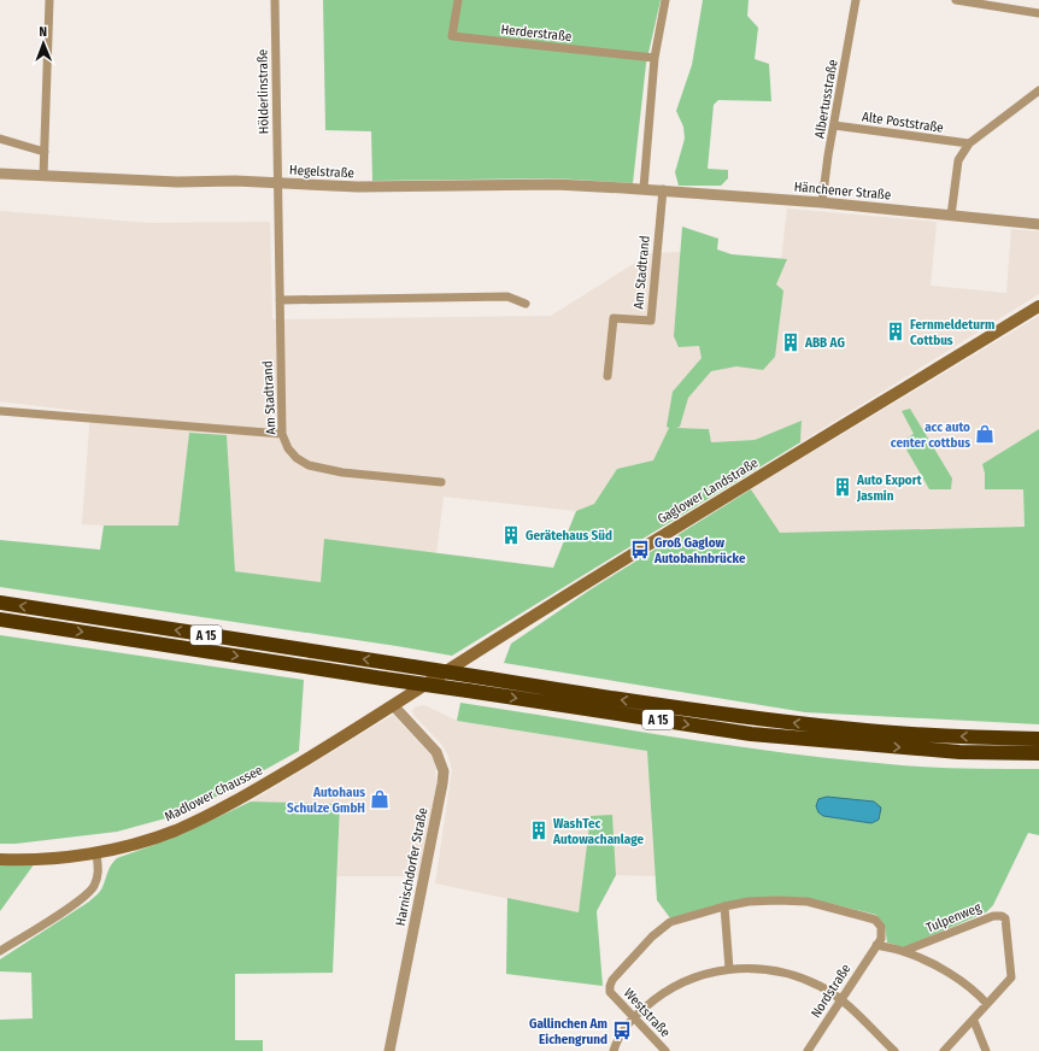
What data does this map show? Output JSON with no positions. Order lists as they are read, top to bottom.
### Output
{
  "streets": {
    "highway": ["A 15"],
    "main road": ["Gaglower Landstraße", "Madlower Chaussee"],
    "street": [
      "Herderstraße",
      "Hölderlinstraße",
      "Albertusstraße",
      "Alte Poststraße",
      "Hegelstraße",
      "Hänchener Straße",
      "Am Stadtrand",
      "Harnischdorfer Straße",
      "Tulpenweg",
      "Nordstraße",
      "Weststraße"
    ]
  },
  "crossings": [
    ["Hölderlinstraße", "Hegelstraße"],
    ["Hölderlinstraße", "Am Stadtrand"],
    ["Albertusstraße", "Alte Poststraße"],
    ["Albertusstraße", "Hänchener Straße"],
    ["Hegelstraße", "Hänchener Straße"],
    ["Hegelstraße", "Am Stadtrand"],
    ["Hänchener Straße", "Am Stadtrand"],
    ["Gaglower Landstraße", "Madlower Chaussee"],
    ["Gaglower Landstraße", "Harnischdorfer Straße"],
    ["Madlower Chaussee", "Harnischdorfer Straße"]
  ],
  "places": {
    "building": [
      "Fernmeldeturm Cottbus",
      "ABB AG",
      "Auto Export Jasmin",
      "Gerätehaus Süd",
      "WashTec Autowachanlage"
    ],
    "shop": ["acc auto center cottbus", "Autohaus Schulze GmbH"],
    "bus stop": ["Groß Gaglow Autobahnbrücke", "Gallinchen Am Eichengrund"]
  },
  "north": "top"
}
